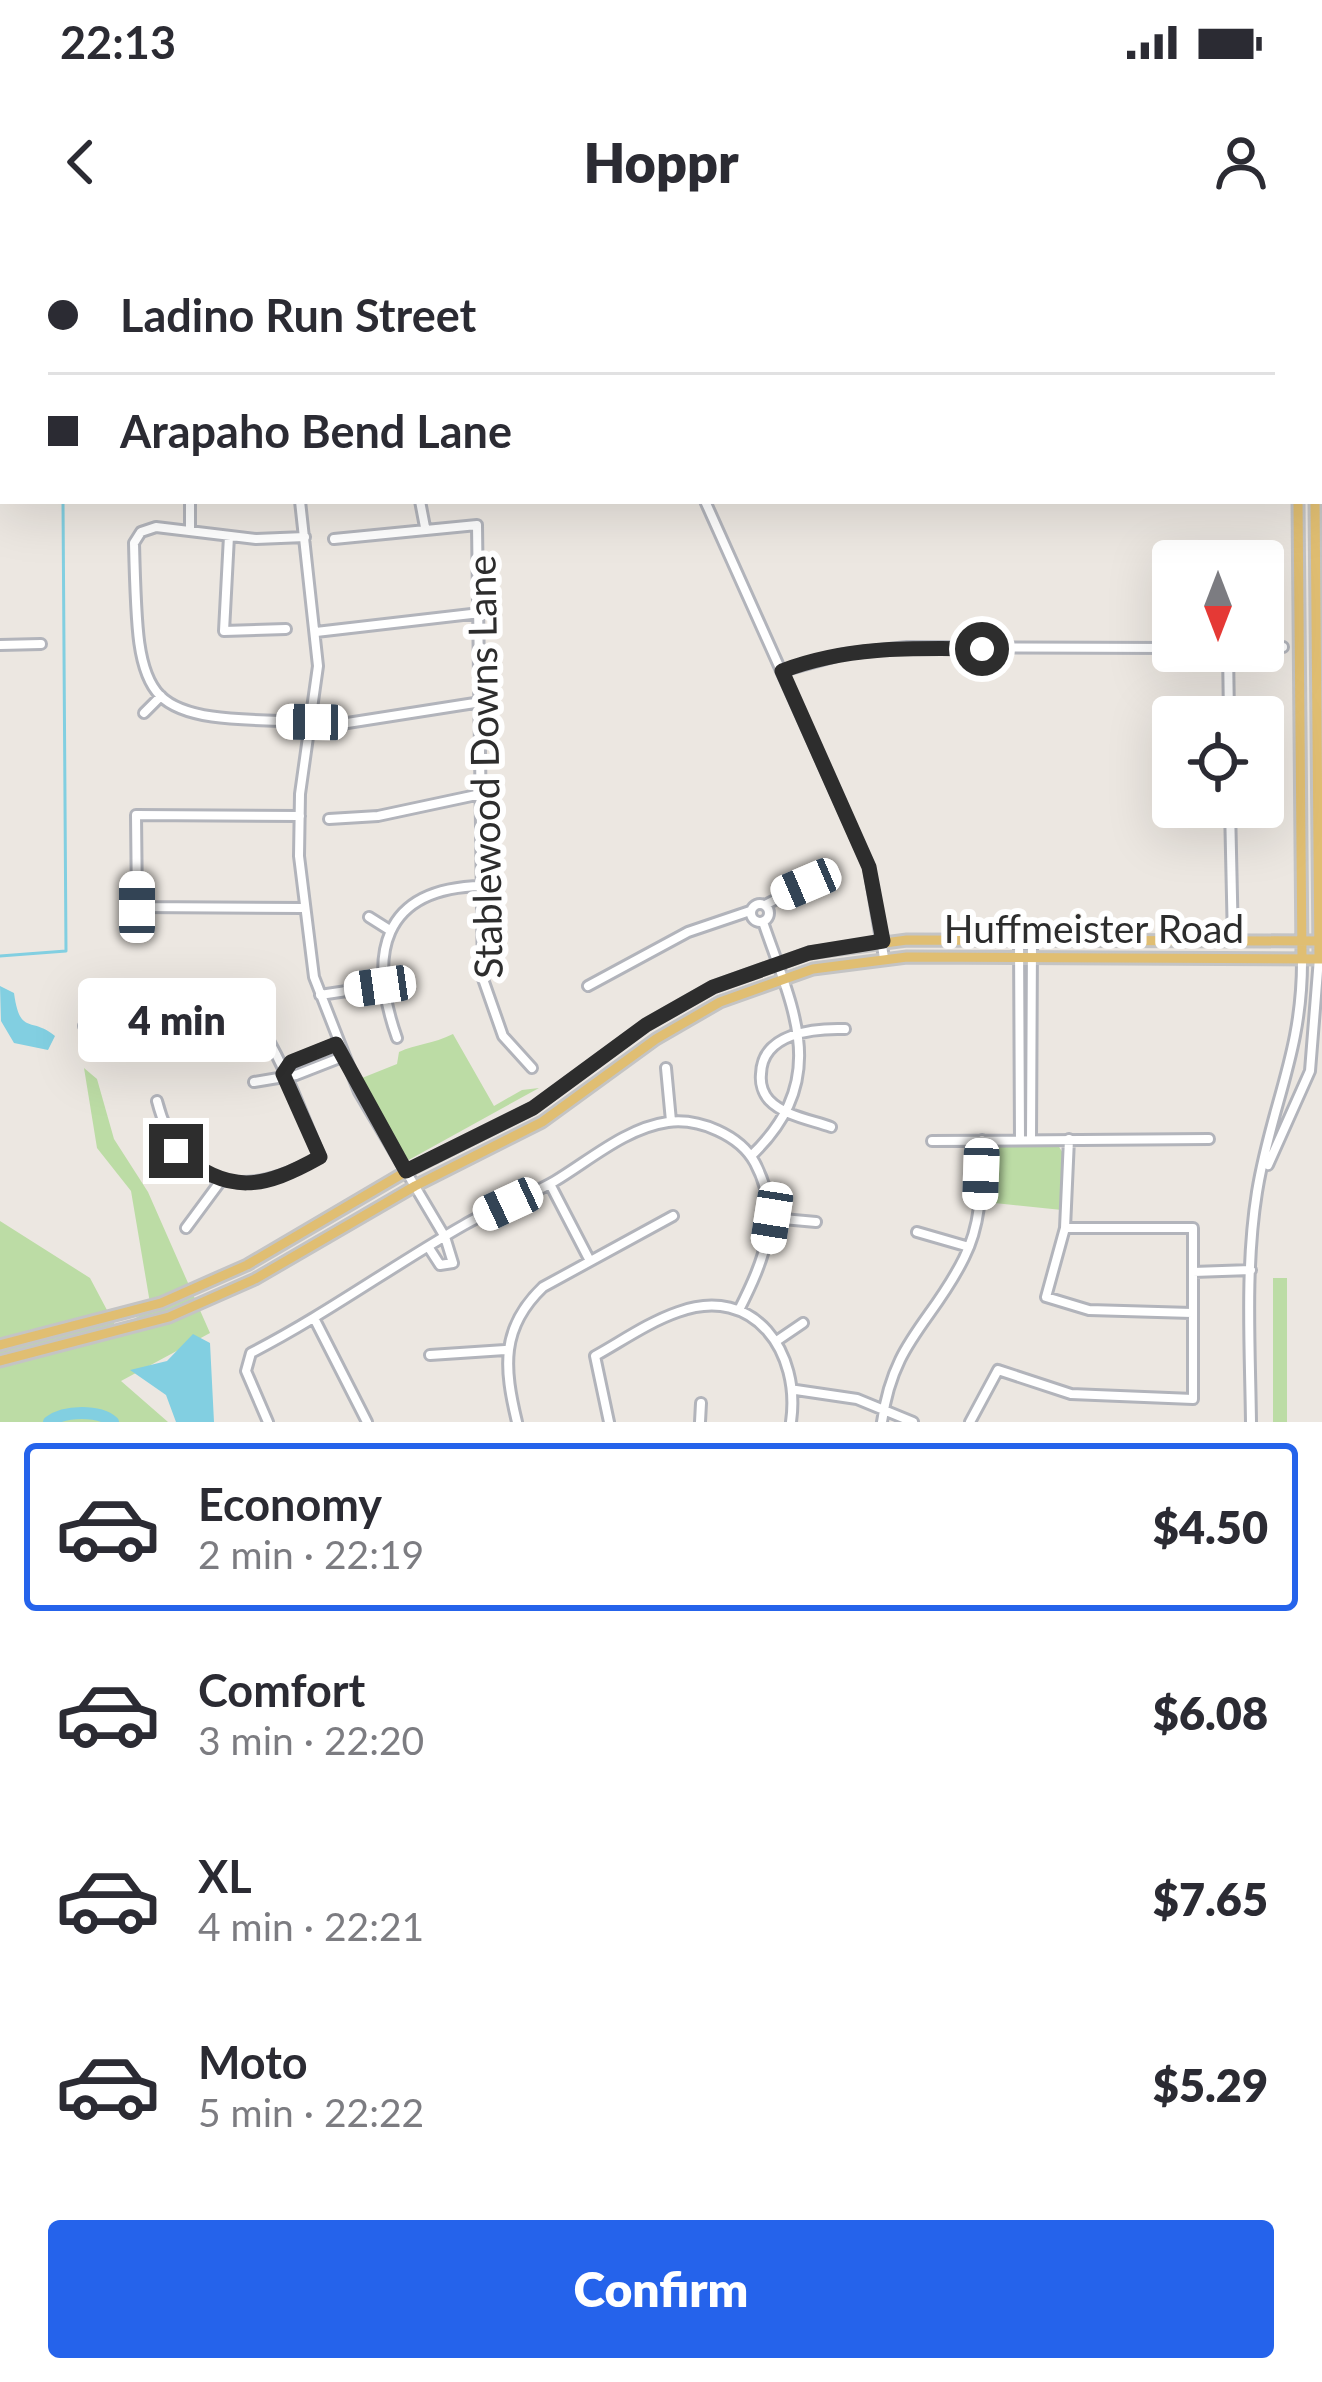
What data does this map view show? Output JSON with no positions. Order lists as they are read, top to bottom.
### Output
{
  "streets": {
    "main road": ["Huffmeister Road"],
    "street": ["Stablewood Downs Lane"]
  },
  "north": "bottom",
  "page": {
    "status": "22:13",
    "header": "Hoppr",
    "banner": ["Ladino Run Street", "Arapaho Bend Lane"],
    "bubble": "4 min",
    "list": [
      {
        "name": "Economy",
        "note": "2 min · 22:19",
        "value": "$4.50"
      },
      {
        "name": "Comfort",
        "note": "3 min · 22:20",
        "value": "$6.08"
      },
      {
        "name": "XL",
        "note": "4 min · 22:21",
        "value": "$7.65"
      },
      {
        "name": "Moto",
        "note": "5 min · 22:22",
        "value": "$5.29"
      }
    ],
    "buttons": "Confirm"
  }
}
